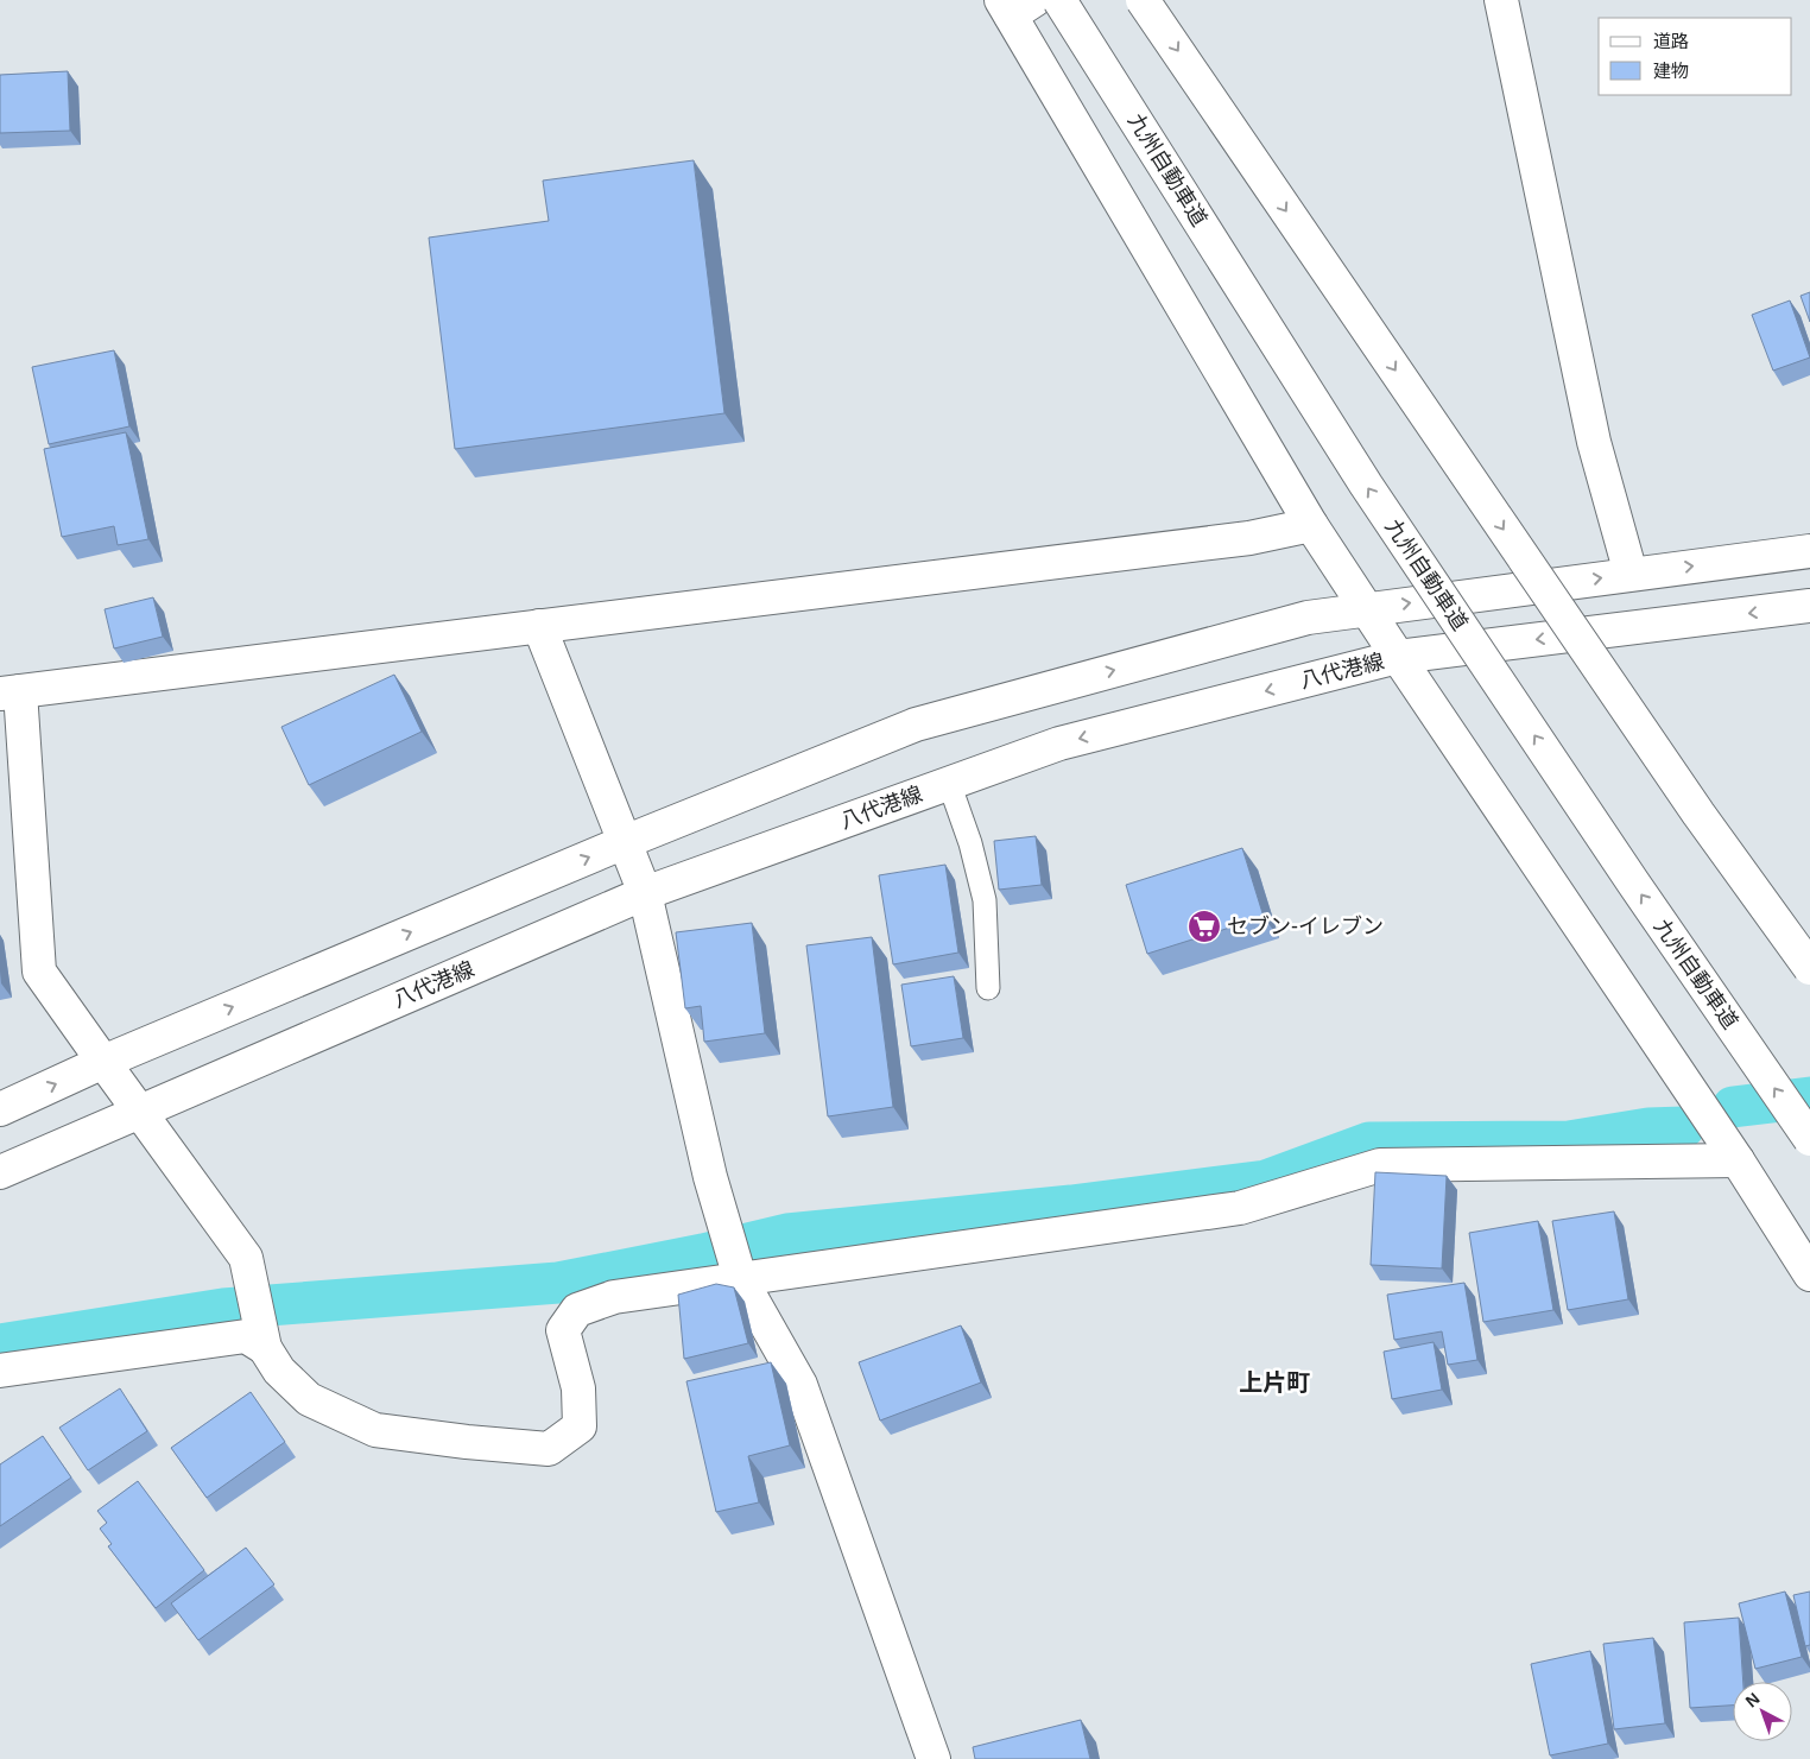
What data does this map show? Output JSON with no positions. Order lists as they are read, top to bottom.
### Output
{
  "streets": {
    "main road": ["九州自動車道", "八代港線"]
  },
  "districts": ["上片町"],
  "places": {
    "supermarket": ["セブン-イレブン"]
  },
  "legend": ["道路", "建物"],
  "north": "top left"
}
